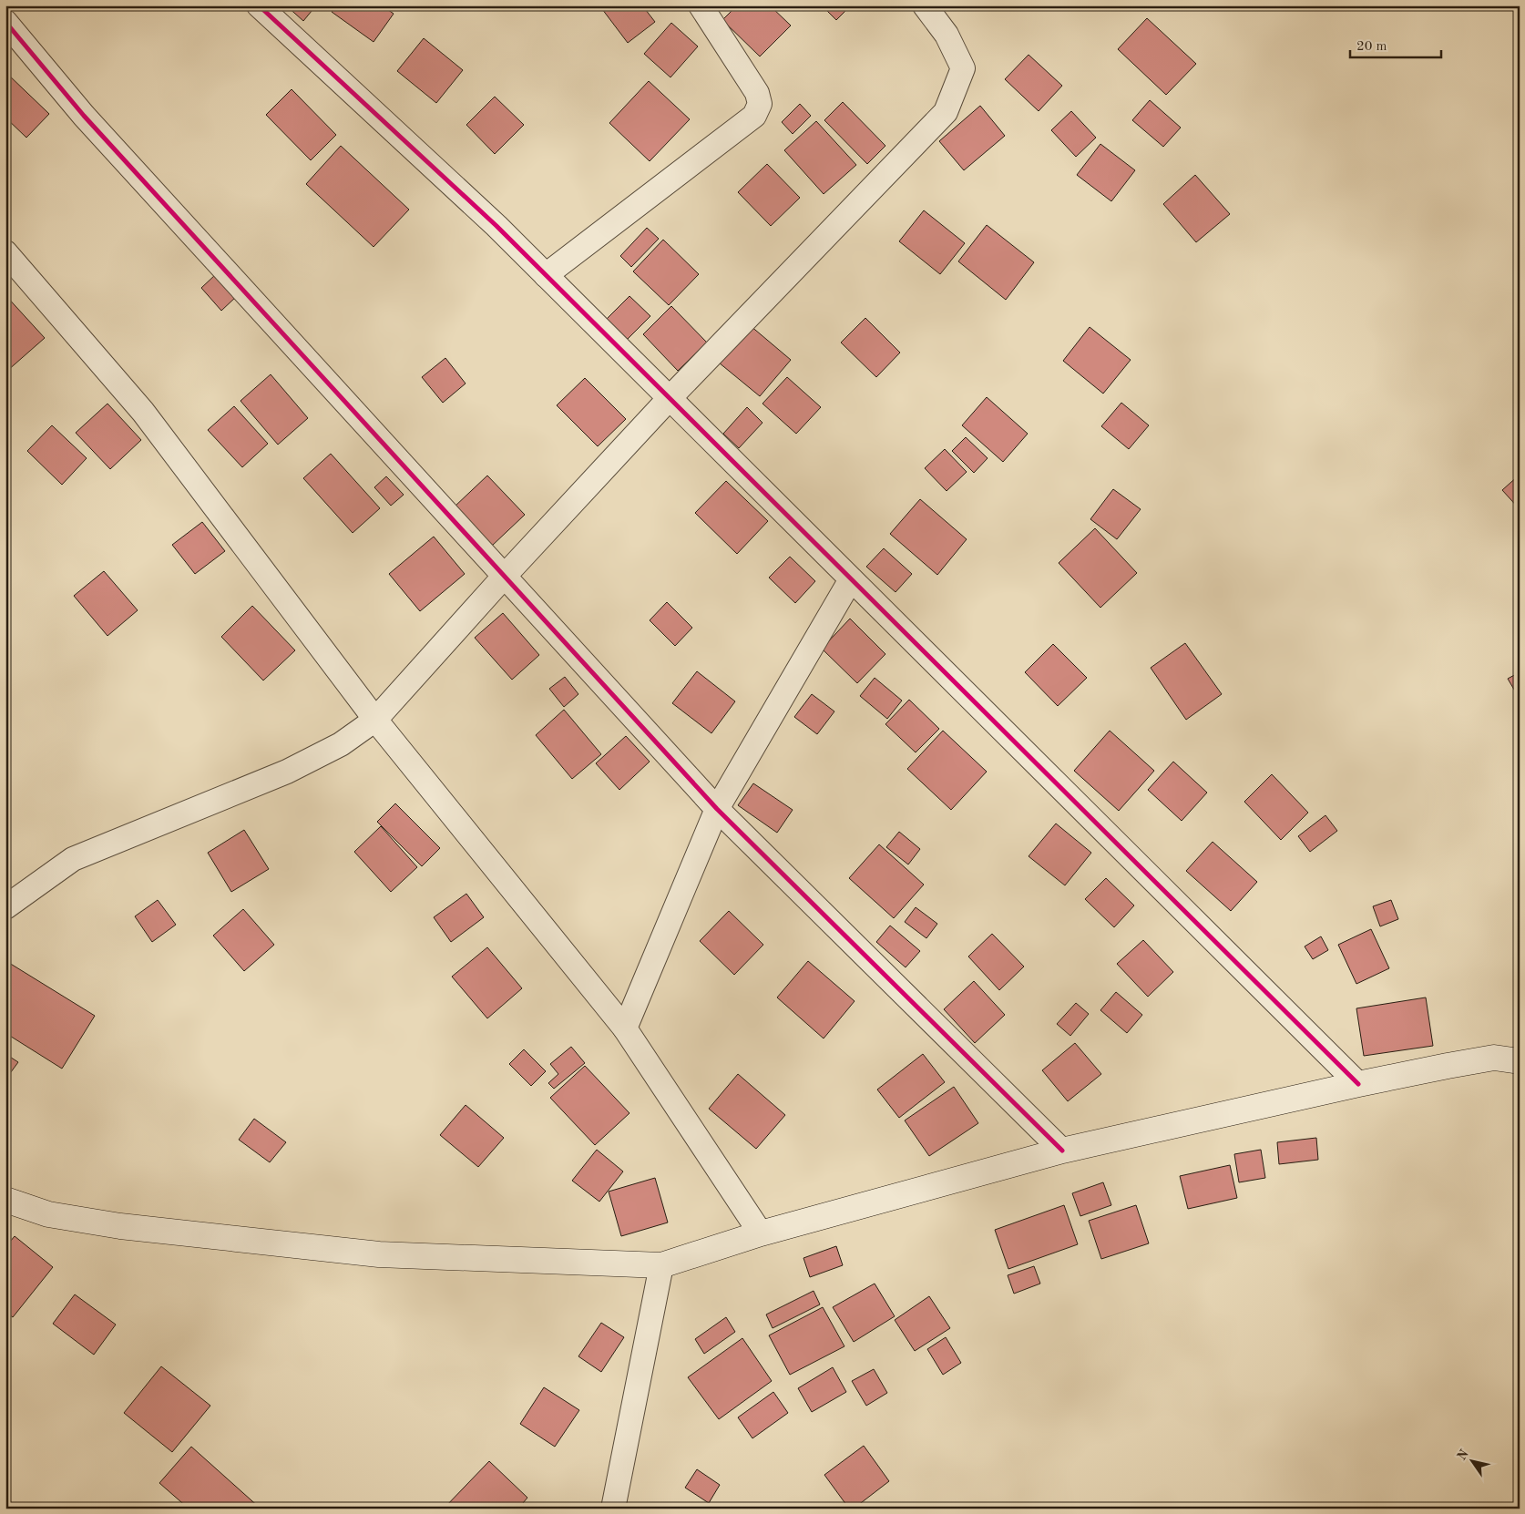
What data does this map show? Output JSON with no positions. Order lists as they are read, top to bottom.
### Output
{
  "scale_bar": "20 m",
  "north": "top left"
}
